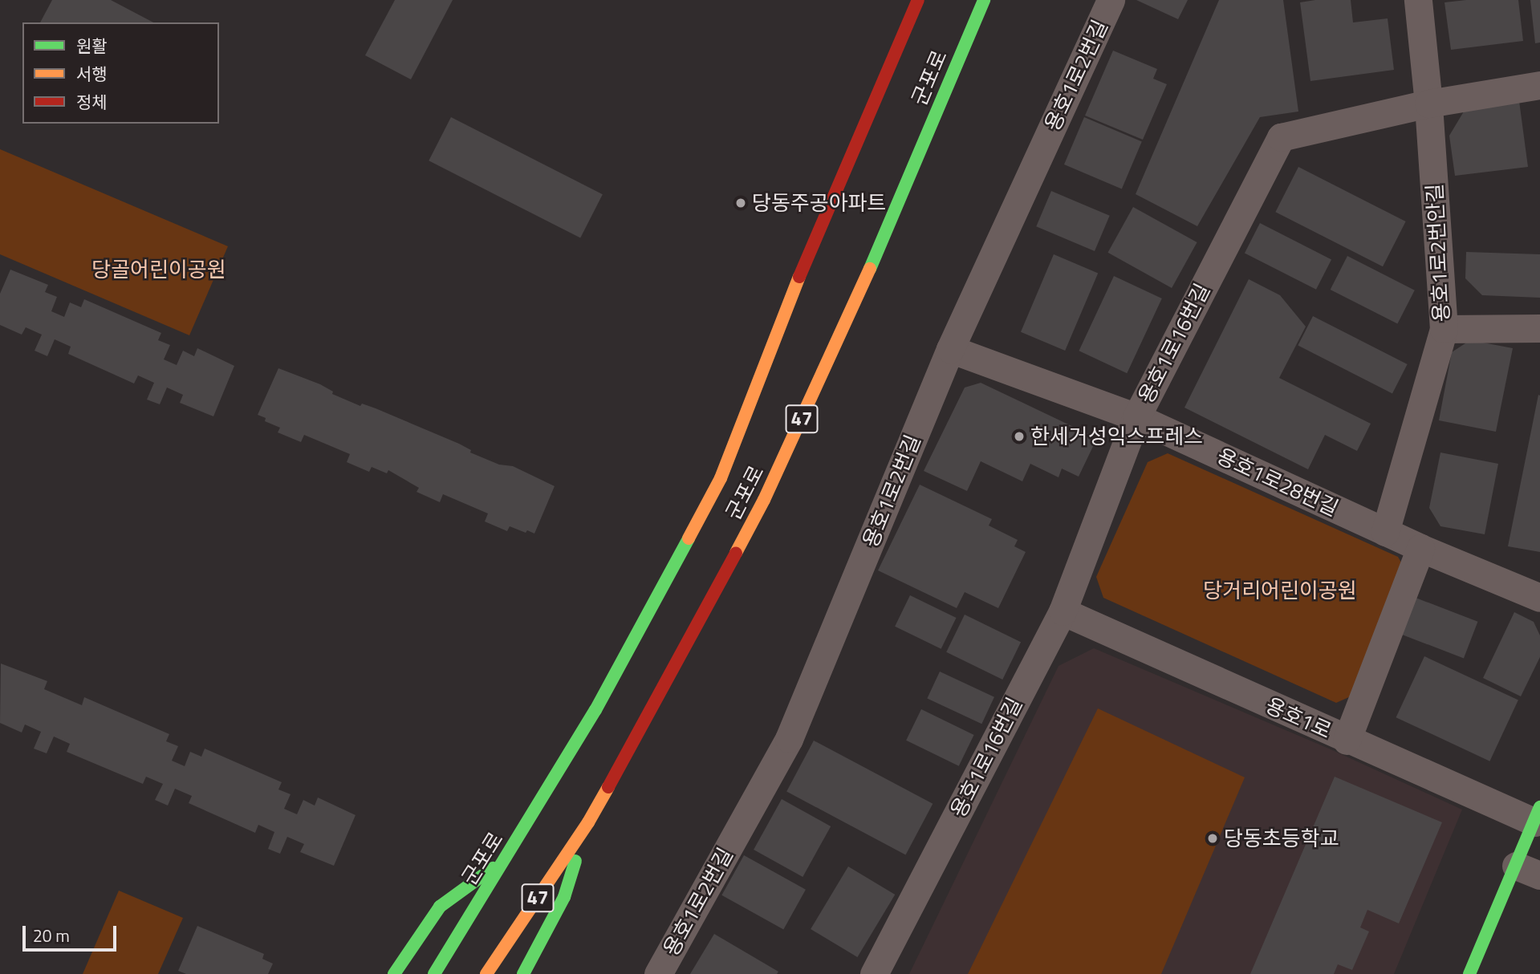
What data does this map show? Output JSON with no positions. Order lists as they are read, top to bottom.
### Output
{
  "streets": {
    "main road": ["군포로", "47", "용호1로"],
    "street": [
      "용호1로2번길",
      "용호1로2번안길",
      "용호1로16번길",
      "용호1로28번길"
    ]
  },
  "crossings": [
    ["용호1로2번길", "용호1로28번길"],
    ["군포로", "47"],
    ["용호1로2번안길", "용호1로16번길"],
    ["용호1로2번안길", "용호1로28번길"],
    ["용호1로16번길", "용호1로28번길"],
    ["용호1로16번길", "용호1로"]
  ],
  "parks": ["당골어린이공원", "당거리어린이공원"],
  "places": ["당동주공아파트", "한세거성익스프레스", "당동초등학교"],
  "legend": ["원활", "서행", "정체"],
  "scale_bar": "20 m"
}
